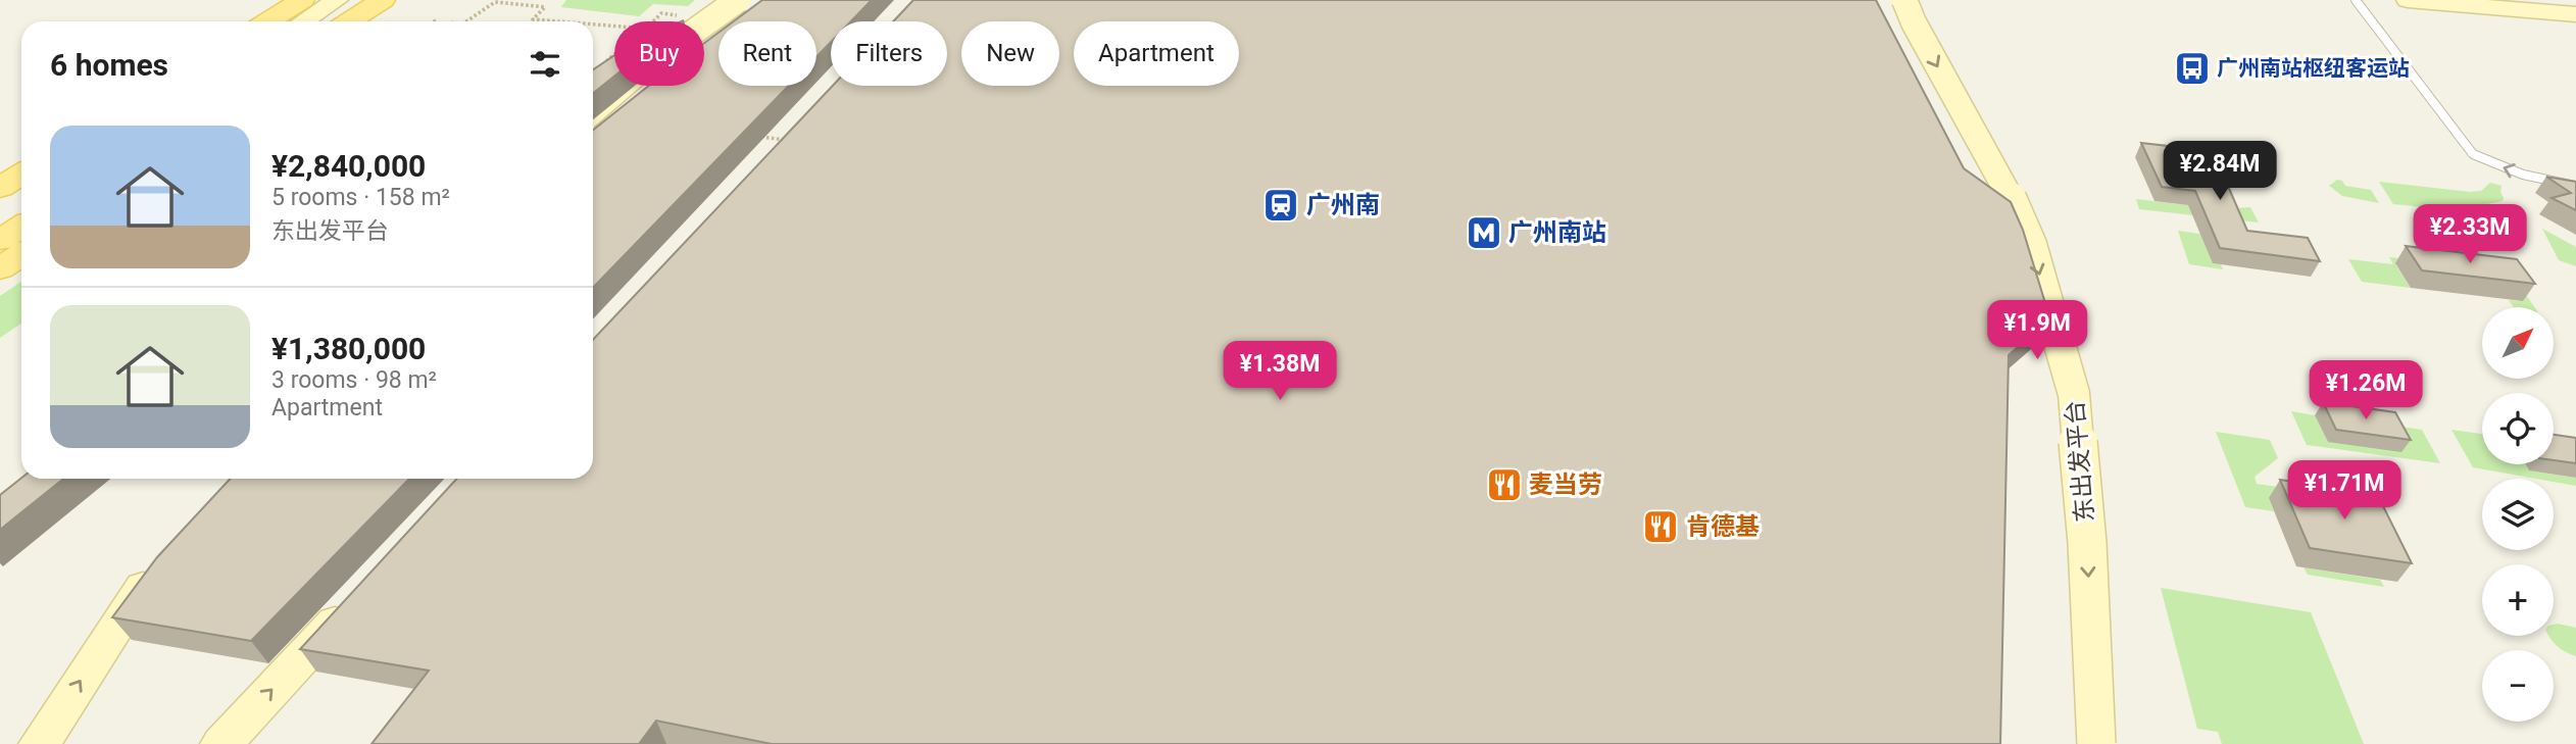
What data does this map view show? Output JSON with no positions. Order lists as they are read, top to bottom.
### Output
{
  "streets": {
    "street": ["东出发平台"]
  },
  "one_way": ["东出发平台"],
  "places": {
    "bus stop": ["广州南站枢纽客运站"],
    "station": ["广州南"],
    "metro station": ["广州南站"],
    "restaurant": ["麦当劳", "肯德基"]
  },
  "north": "top right",
  "page": {
    "chip": [
      "Buy",
      "Rent",
      "Filters",
      "New",
      "Apartment"
    ],
    "heading": "6 homes",
    "list": [
      {
        "name": "¥2,840,000",
        "note": "5 rooms · 158 m² · 东出发平台"
      },
      {
        "name": "¥1,380,000",
        "note": "3 rooms · 98 m² · Apartment"
      }
    ],
    "price": [
      "¥2.84M",
      "¥2.33M",
      "¥1.9M",
      "¥1.38M",
      "¥1.26M",
      "¥1.71M"
    ],
    "map_buttons": ["+", "−"]
  }
}
